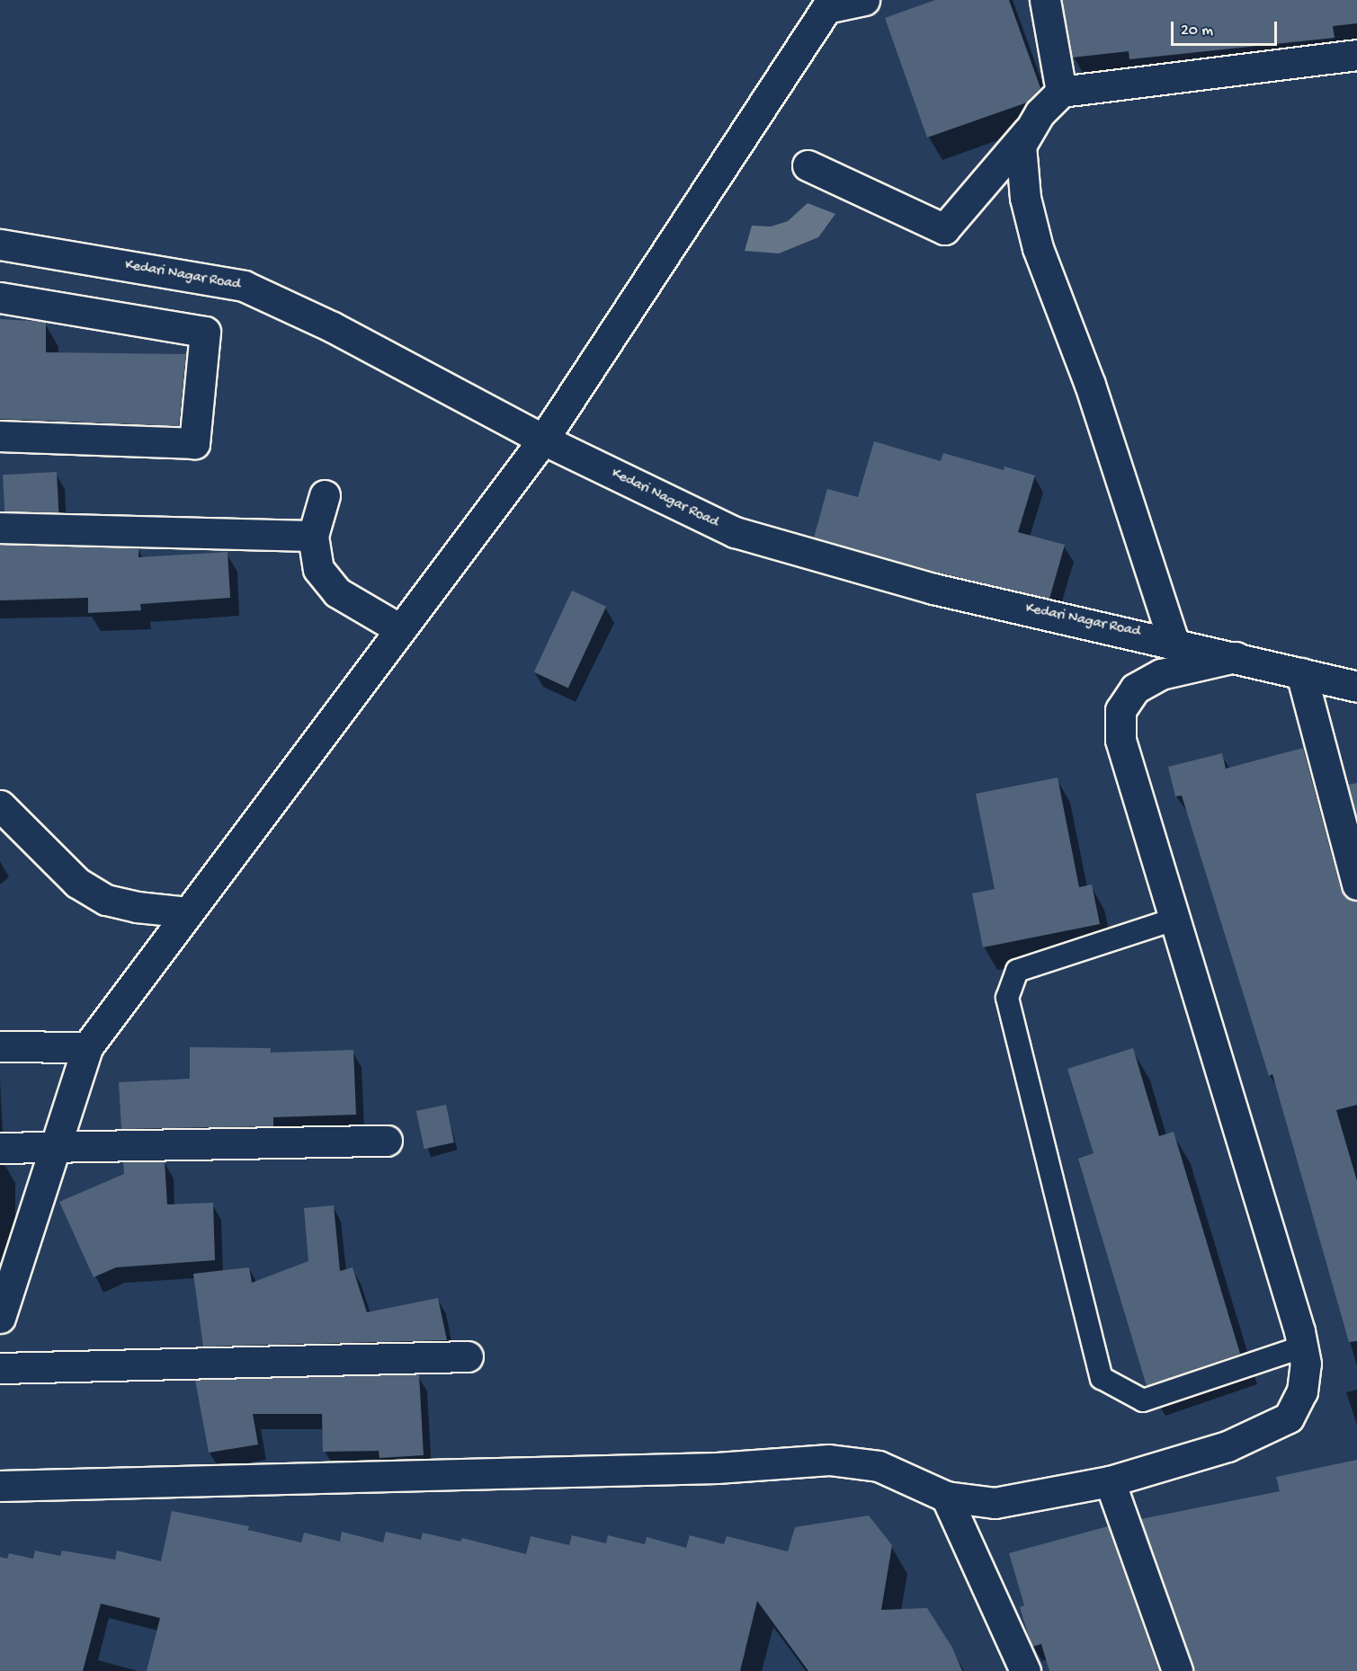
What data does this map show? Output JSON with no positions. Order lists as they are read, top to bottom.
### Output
{
  "streets": {
    "street": ["Kedari Nagar Road"]
  },
  "scale_bar": "20 m"
}
